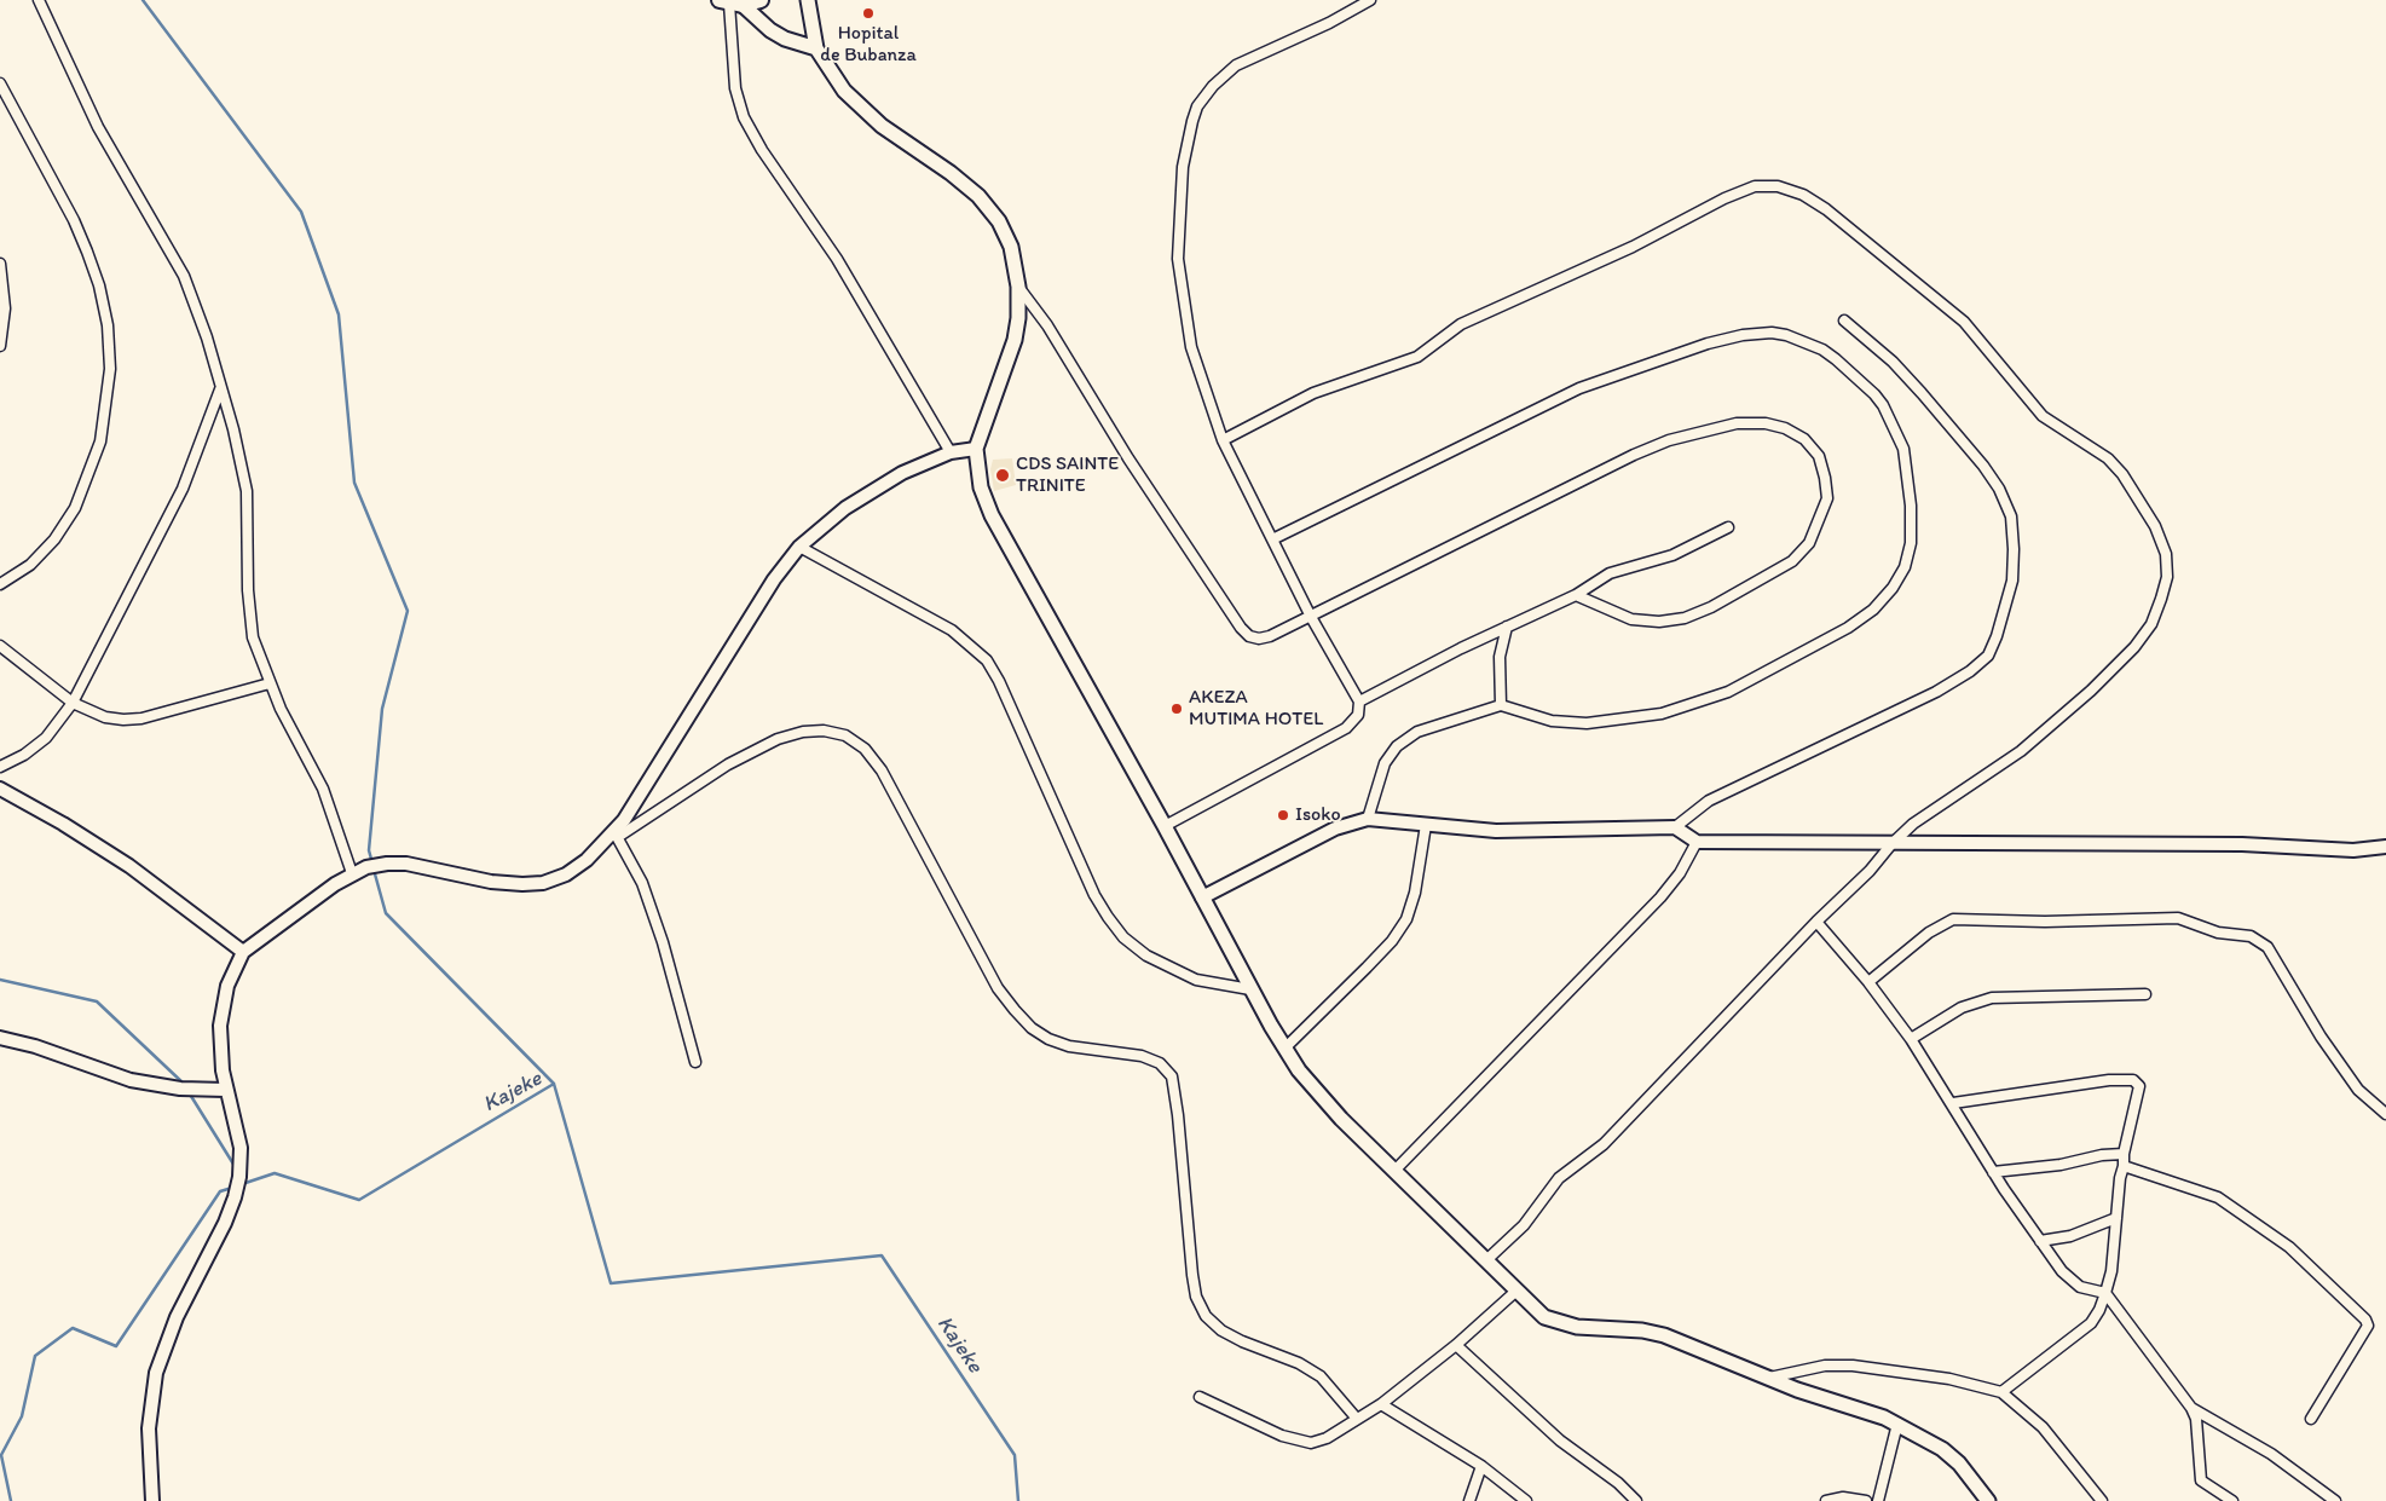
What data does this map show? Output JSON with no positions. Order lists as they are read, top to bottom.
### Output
{
  "water": ["Kajeke"],
  "places": [
    "Hopital de Bubanza",
    "CDS SAINTE TRINITE",
    "AKEZA MUTIMA HOTEL",
    "Isoko"
  ]
}
